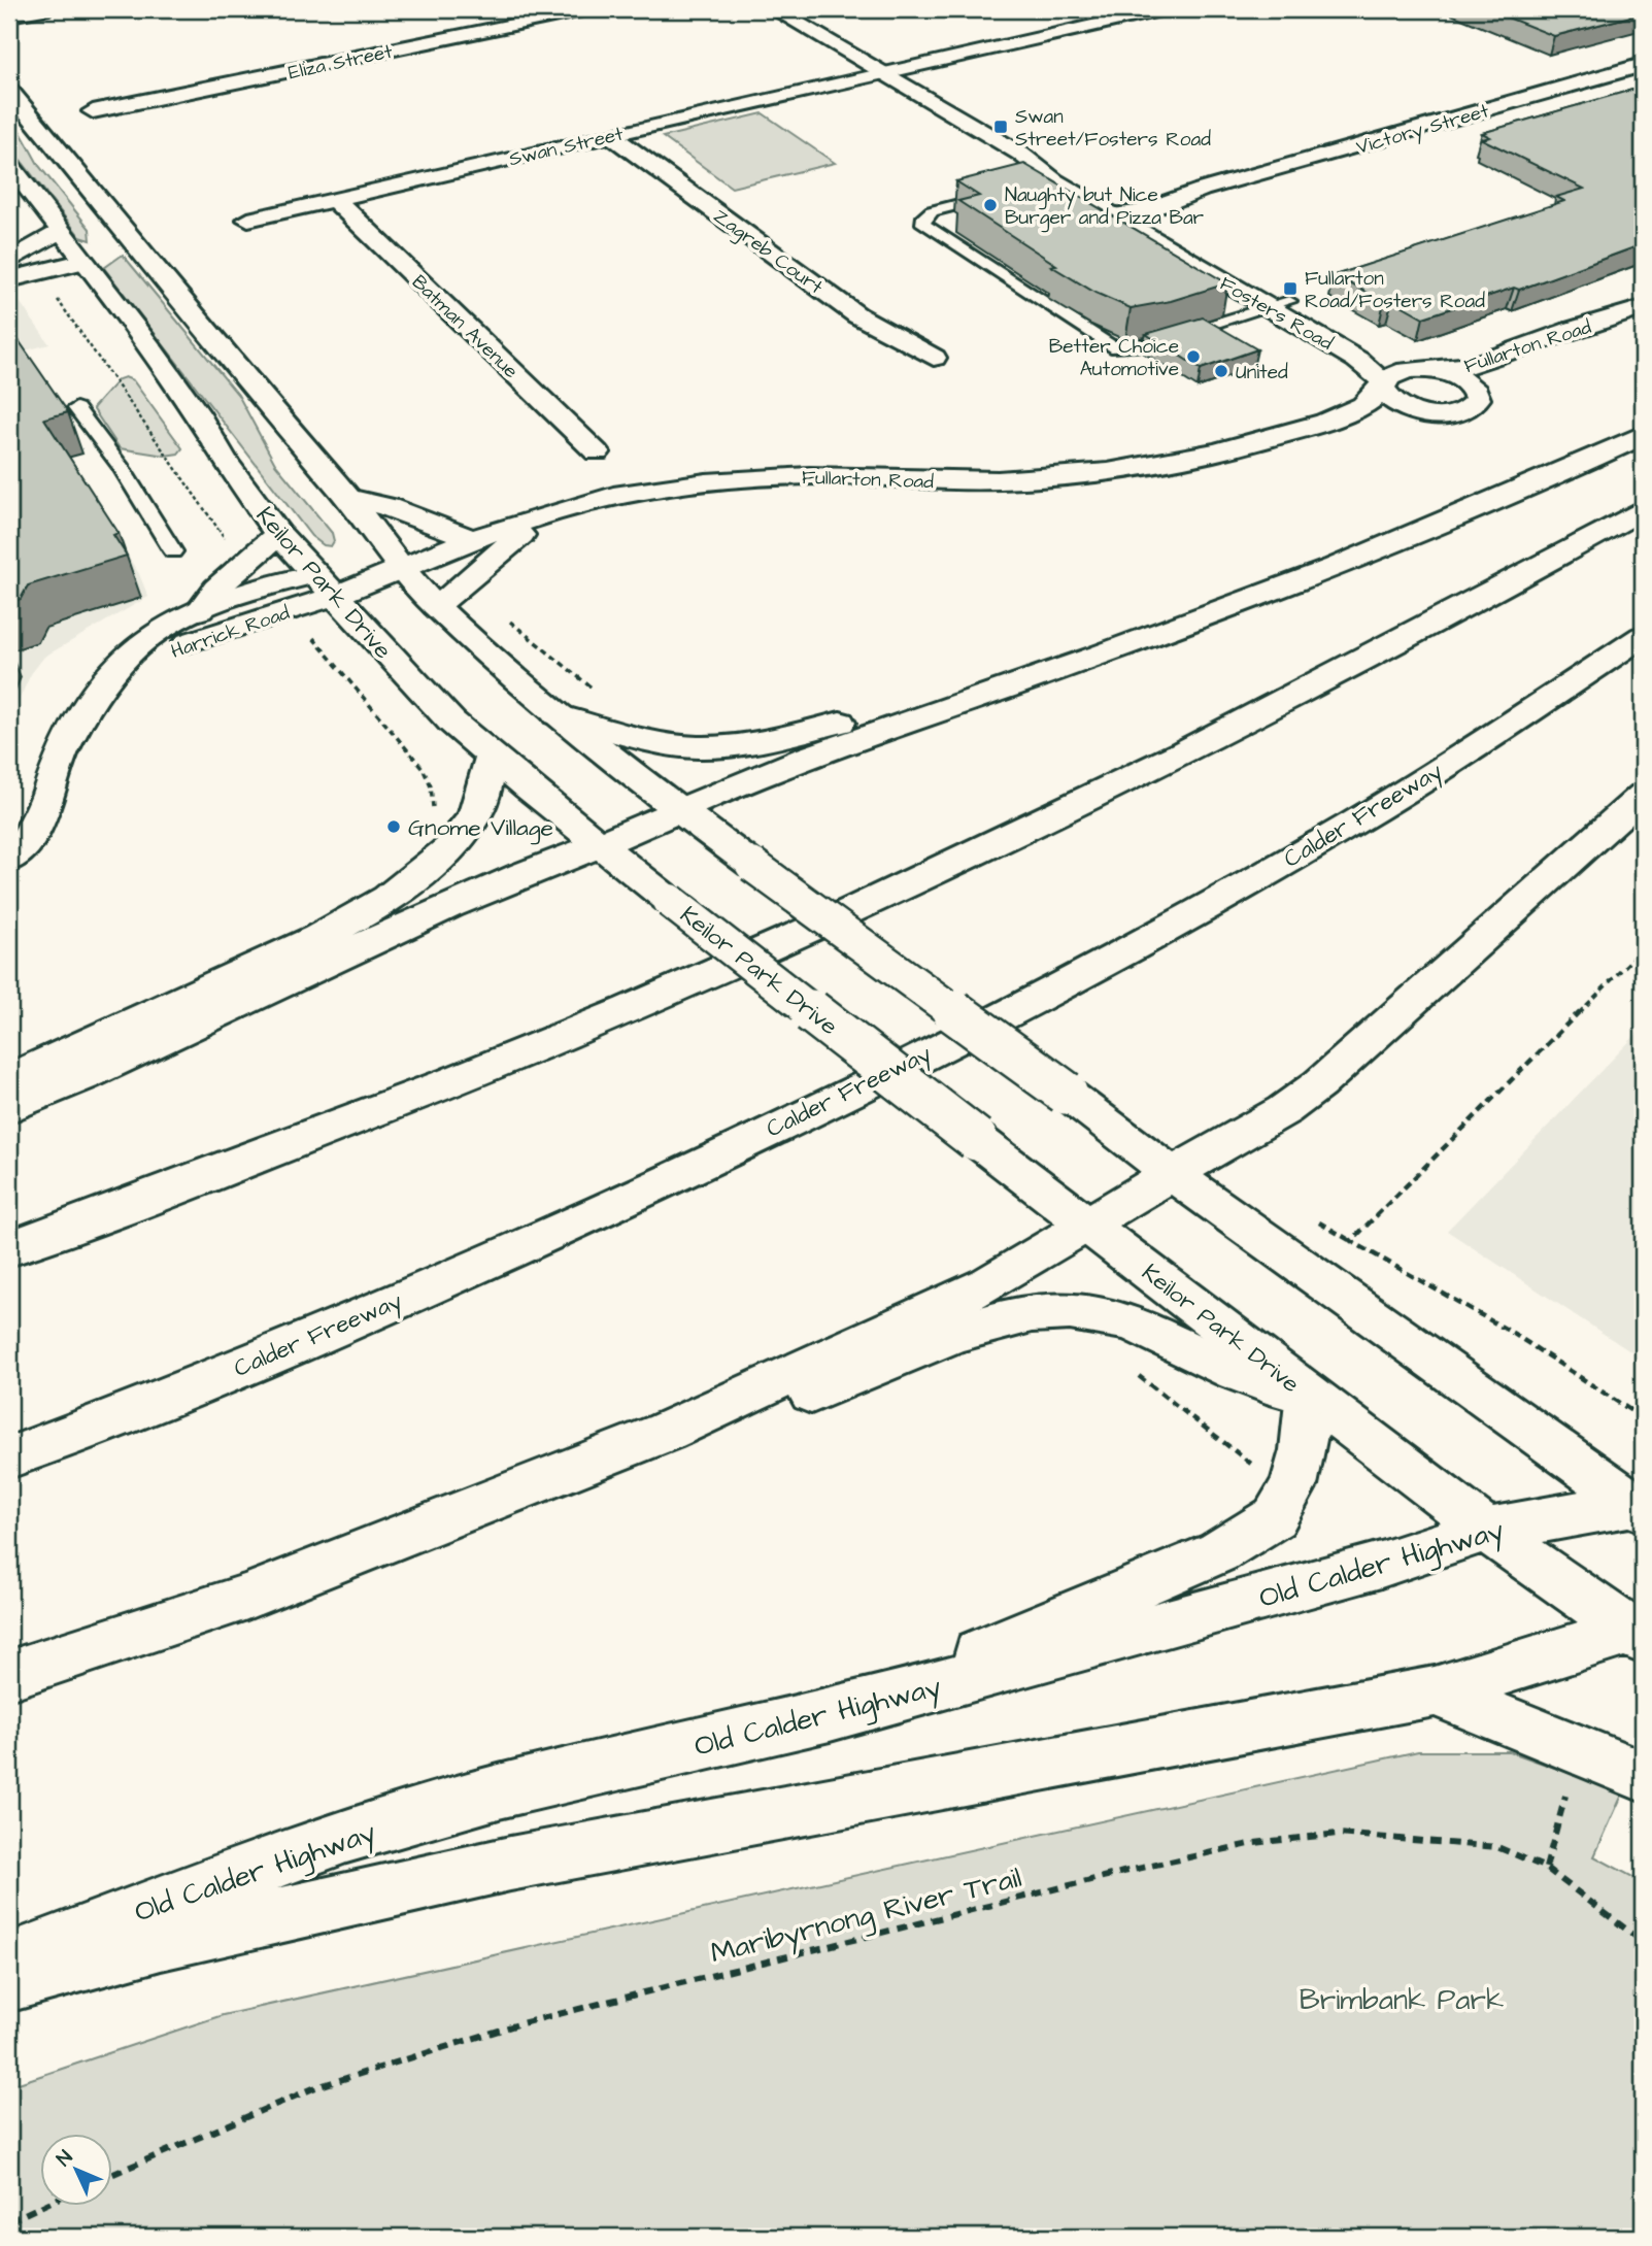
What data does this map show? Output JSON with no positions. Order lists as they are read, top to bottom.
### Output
{
  "streets": {
    "main road": [
      "Eliza Street",
      "Victory Street",
      "Swan Street",
      "Zagreb Court",
      "Fosters Road",
      "Batman Avenue",
      "Fullarton Road",
      "Keilor Park Drive",
      "Harrick Road",
      "Calder Freeway",
      "Old Calder Highway"
    ],
    "path": ["Maribyrnong River Trail"]
  },
  "crossings": [
    ["Victory Street", "Fosters Road"],
    ["Swan Street", "Zagreb Court"],
    ["Swan Street", "Fosters Road"],
    ["Swan Street", "Batman Avenue"],
    ["Fosters Road", "Fullarton Road"],
    ["Fullarton Road", "Keilor Park Drive"],
    ["Fullarton Road", "Harrick Road"],
    ["Keilor Park Drive", "Harrick Road"],
    ["Keilor Park Drive", "Old Calder Highway"]
  ],
  "parks": ["Brimbank Park"],
  "places": {
    "transit": ["Swan Street/Fosters Road", "Fullarton Road/Fosters Road"],
    "other": [
      "Naughty but Nice Burger and Pizza Bar",
      "Better Choice Automotive",
      "United",
      "Gnome Village"
    ]
  },
  "north": "top left"
}
